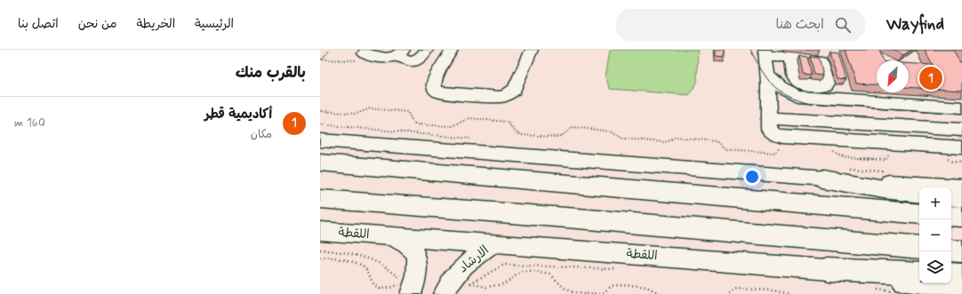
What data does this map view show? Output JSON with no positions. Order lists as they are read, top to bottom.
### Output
{
  "streets": {
    "street": ["اللقطة", "الارشاد"]
  },
  "crossings": [
    ["اللقطة", "الارشاد"]
  ],
  "north": "bottom left",
  "page": {
    "header": "Wayfind",
    "search": "ابحث هنا",
    "nav": [
      "الرئيسية",
      "الخريطة",
      "من نحن",
      "اتصل بنا"
    ],
    "heading": "بالقرب منك",
    "pins": "1",
    "list": [
      {
        "mark": "1",
        "name": "أكاديمية قطر",
        "note": "مكان",
        "value": "160 m"
      }
    ],
    "map_buttons": ["+", "−"]
  }
}
